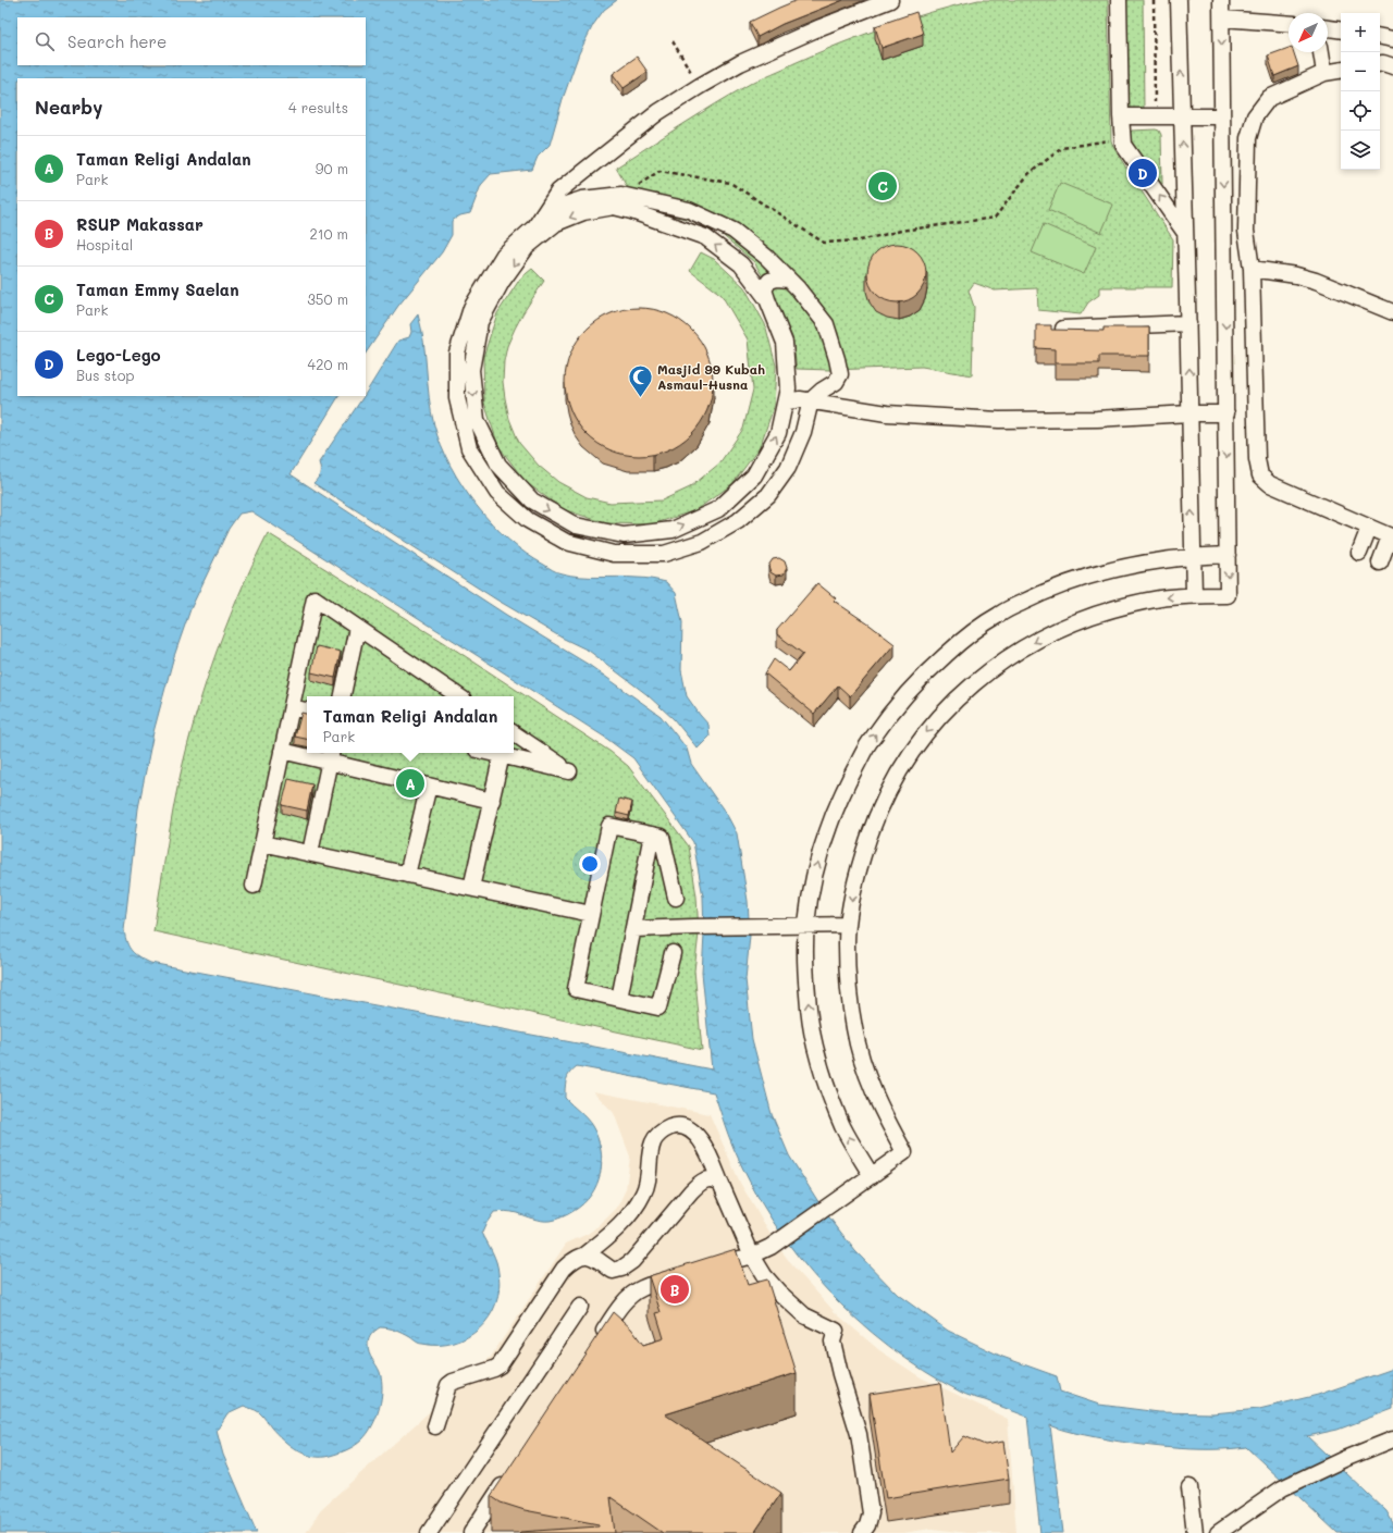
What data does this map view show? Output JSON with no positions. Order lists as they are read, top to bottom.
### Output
{
  "places": {
    "mosque": ["Masjid 99 Kubah Asmaul-Husna"]
  },
  "north": "bottom left",
  "page": {
    "map_buttons": ["+", "−"],
    "search": "Search here",
    "heading": ["Nearby", "4 results"],
    "list": [
      {
        "mark": "A",
        "name": "Taman Religi Andalan",
        "note": "Park",
        "value": "90 m"
      },
      {
        "mark": "B",
        "name": "RSUP Makassar",
        "note": "Hospital",
        "value": "210 m"
      },
      {
        "mark": "C",
        "name": "Taman Emmy Saelan",
        "note": "Park",
        "value": "350 m"
      },
      {
        "mark": "D",
        "name": "Lego-Lego",
        "note": "Bus stop",
        "value": "420 m"
      }
    ],
    "pins": [
      "D",
      "C",
      "A",
      "B"
    ],
    "popup": ["Taman Religi Andalan", "Park"]
  }
}
